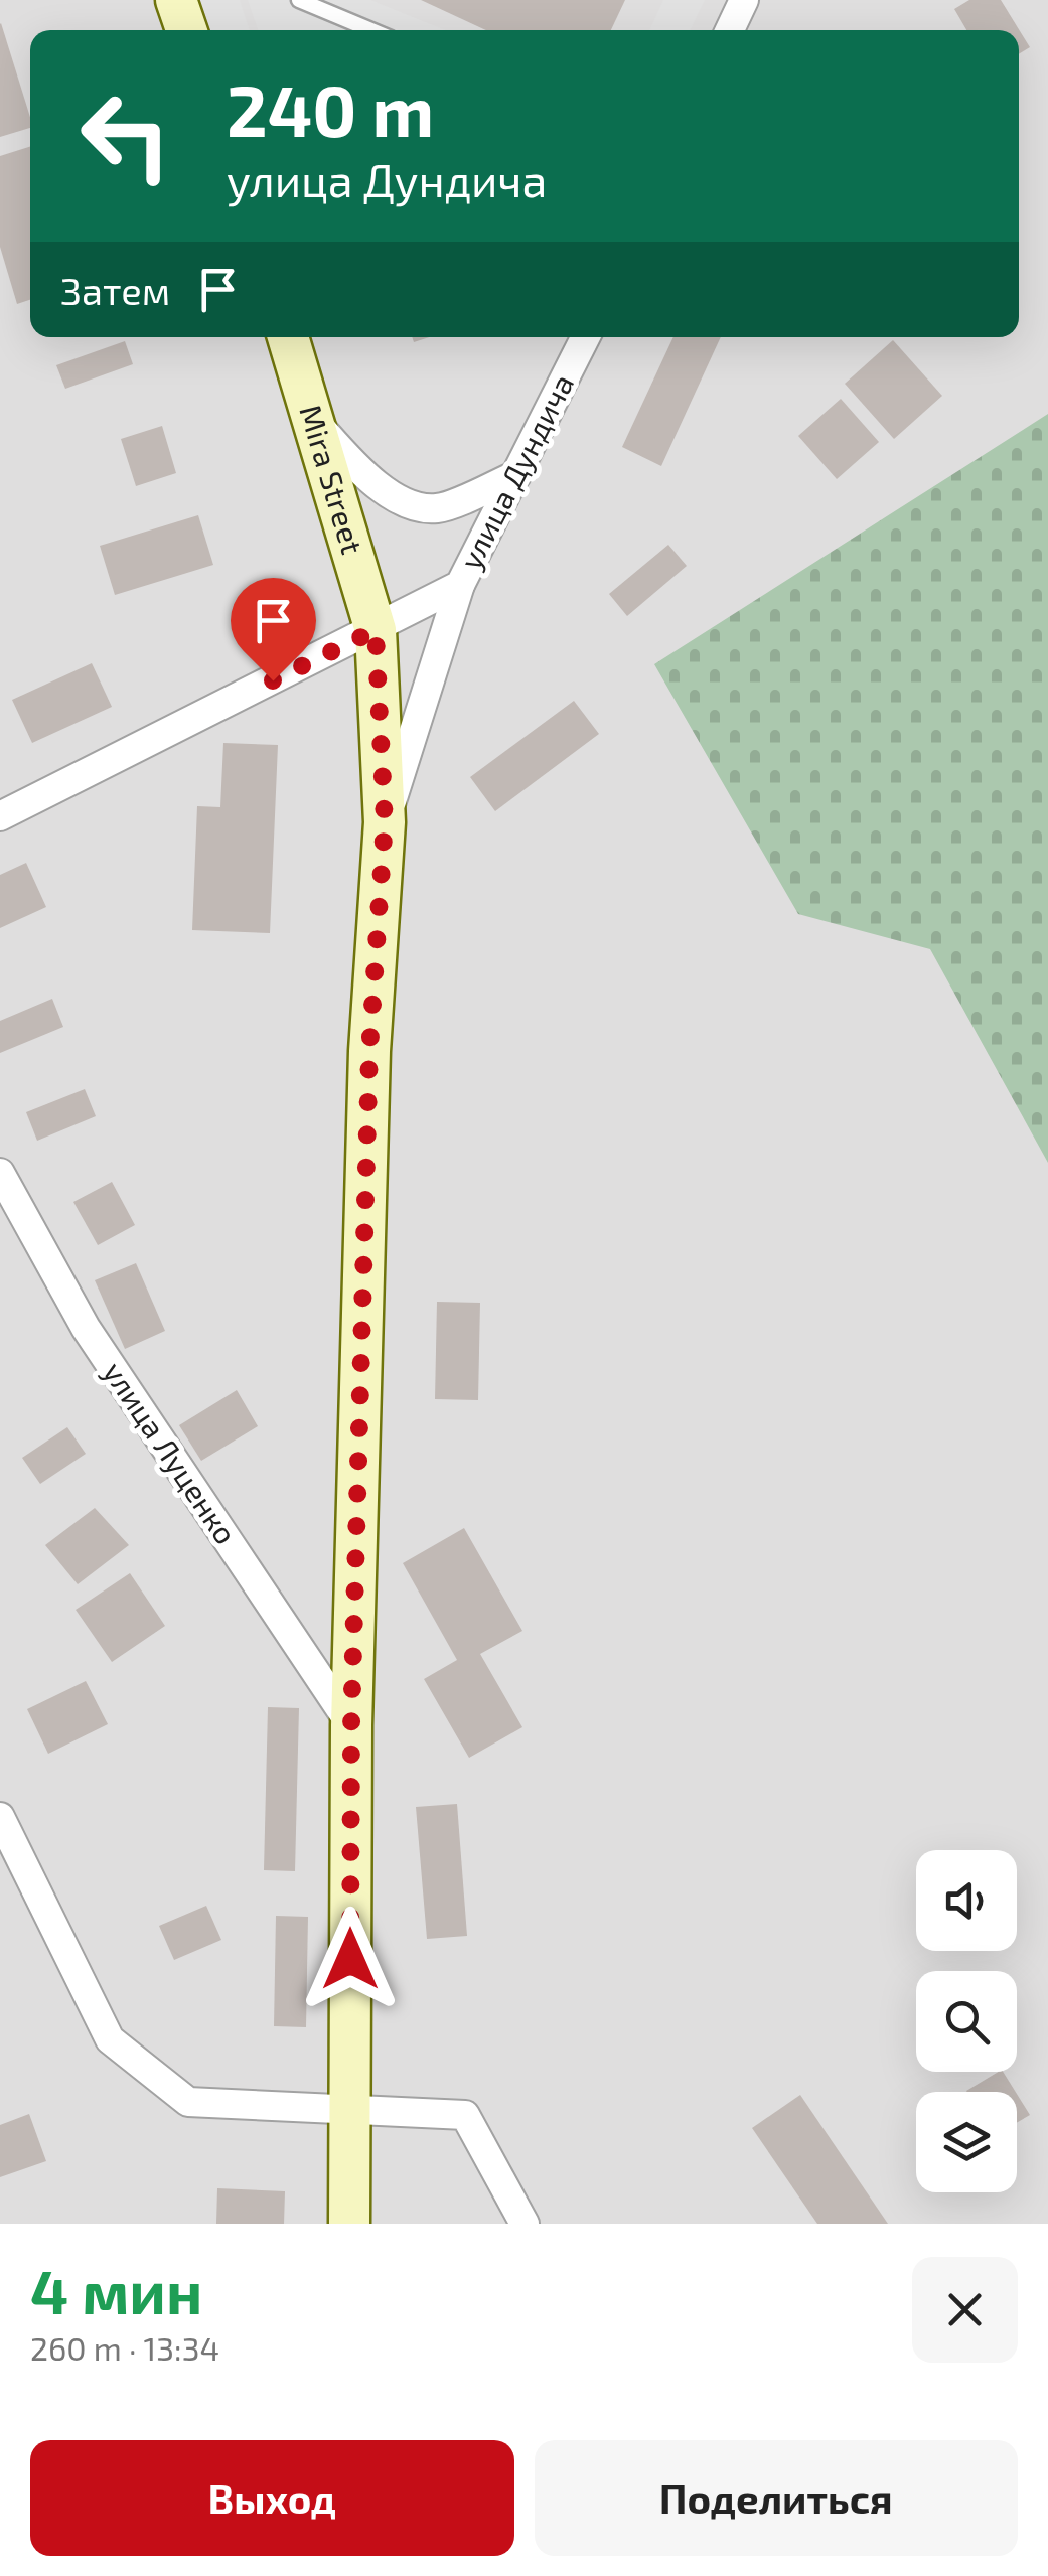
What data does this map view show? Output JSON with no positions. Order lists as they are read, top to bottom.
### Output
{
  "streets": {
    "main road": ["Mira Street"],
    "street": ["улица Дундича", "улица Луценко"]
  },
  "crossings": [
    ["улица Дундича", "Mira Street"],
    ["Mira Street", "улица Луценко"]
  ],
  "page": {
    "turn": ["240 m", "улица Дундича"],
    "then": "Затем",
    "heading": ["4 мин", "260 m · 13:34"],
    "buttons": ["Выход", "Поделиться"]
  }
}
